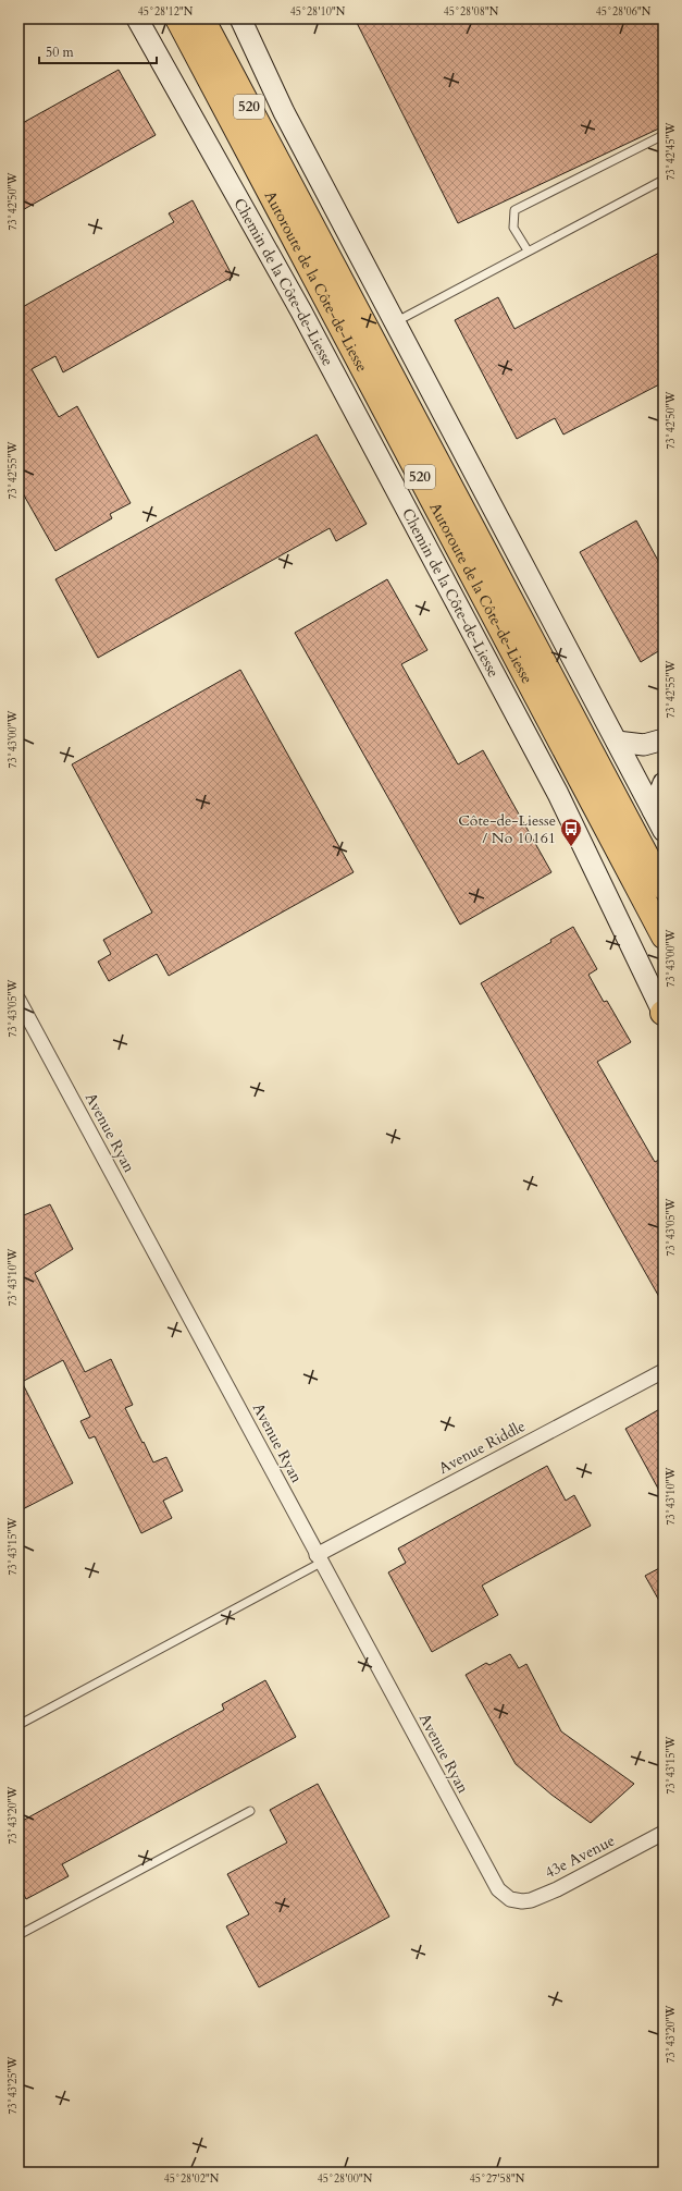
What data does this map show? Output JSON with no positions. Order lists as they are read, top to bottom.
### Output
{
  "streets": {
    "highway": ["520", "Autoroute de la Côte-de-Liesse"],
    "main road": ["Chemin de la Côte-de-Liesse"],
    "street": ["Avenue Ryan", "Avenue Riddle", "43e Avenue"]
  },
  "crossings": [
    ["Avenue Ryan", "Avenue Riddle"],
    ["Avenue Ryan", "43e Avenue"]
  ],
  "places": {
    "bus stop": ["Côte-de-Liesse / No 10161"]
  },
  "scale_bar": "50 m",
  "coordinates": [
    "45°28'12\"N",
    "45°28'10\"N",
    "45°28'08\"N",
    "45°28'06\"N",
    "73°42'45\"W",
    "73°42'50\"W",
    "73°42'55\"W",
    "73°43'00\"W",
    "73°43'05\"W",
    "73°43'10\"W",
    "73°43'15\"W",
    "73°43'20\"W",
    "73°43'25\"W",
    "45°28'02\"N",
    "45°28'00\"N",
    "45°27'58\"N"
  ]
}
